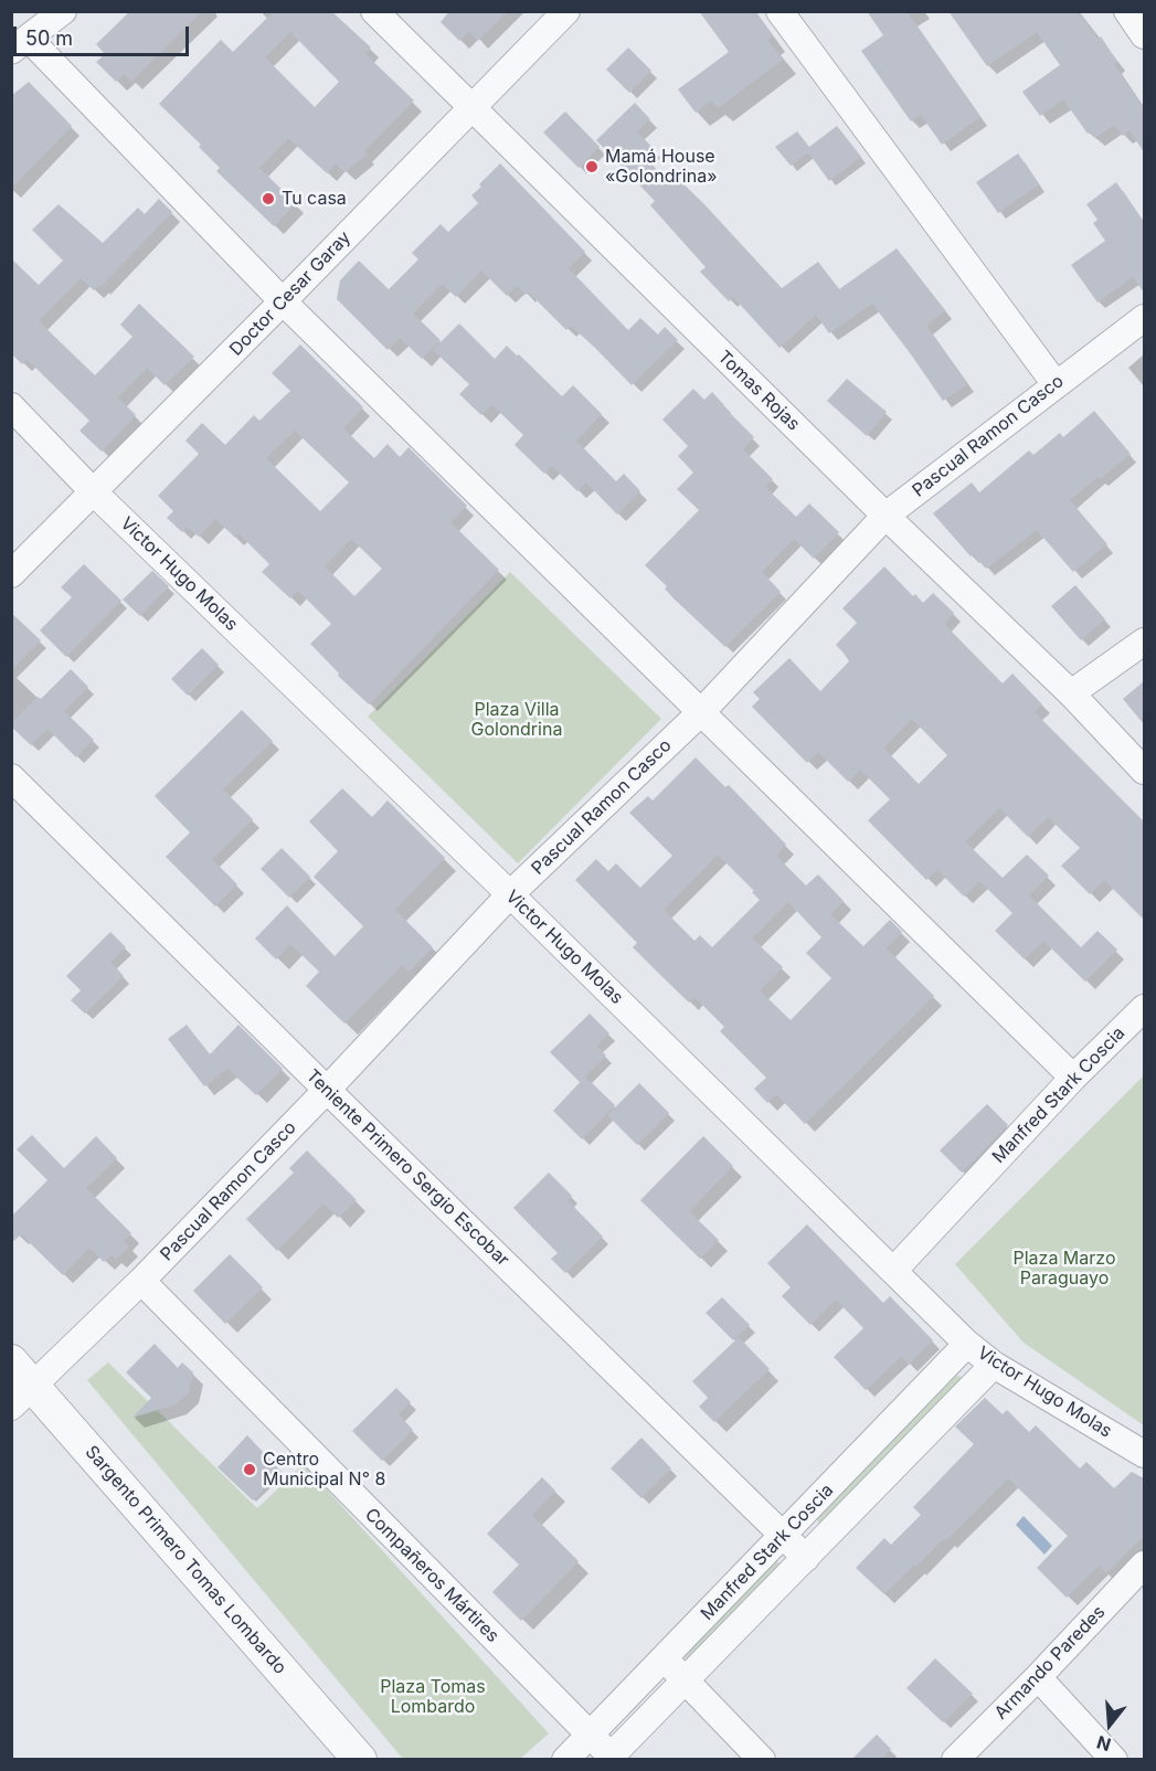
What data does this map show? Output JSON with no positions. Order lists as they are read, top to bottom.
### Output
{
  "streets": {
    "street": [
      "Doctor Cesar Garay",
      "Tomas Rojas",
      "Pascual Ramon Casco",
      "Victor Hugo Molas",
      "Manfred Stark Coscia",
      "Teniente Primero Sergio Escobar",
      "Sargento Primero Tomas Lombardo",
      "Compañeros Mártires",
      "Armando Paredes"
    ]
  },
  "crossings": [
    ["Doctor Cesar Garay", "Tomas Rojas"],
    ["Doctor Cesar Garay", "Victor Hugo Molas"],
    ["Tomas Rojas", "Pascual Ramon Casco"],
    ["Pascual Ramon Casco", "Victor Hugo Molas"],
    ["Pascual Ramon Casco", "Teniente Primero Sergio Escobar"],
    ["Pascual Ramon Casco", "Sargento Primero Tomas Lombardo"],
    ["Pascual Ramon Casco", "Compañeros Mártires"],
    ["Victor Hugo Molas", "Manfred Stark Coscia"],
    ["Manfred Stark Coscia", "Teniente Primero Sergio Escobar"],
    ["Manfred Stark Coscia", "Compañeros Mártires"]
  ],
  "parks": ["Plaza Villa Golondrina", "Plaza Marzo Paraguayo", "Plaza Tomas Lombardo"],
  "places": ["Mamá House «Golondrina»", "Tu casa", "Centro Municipal N° 8"],
  "scale_bar": "50 m",
  "north": "bottom"
}
